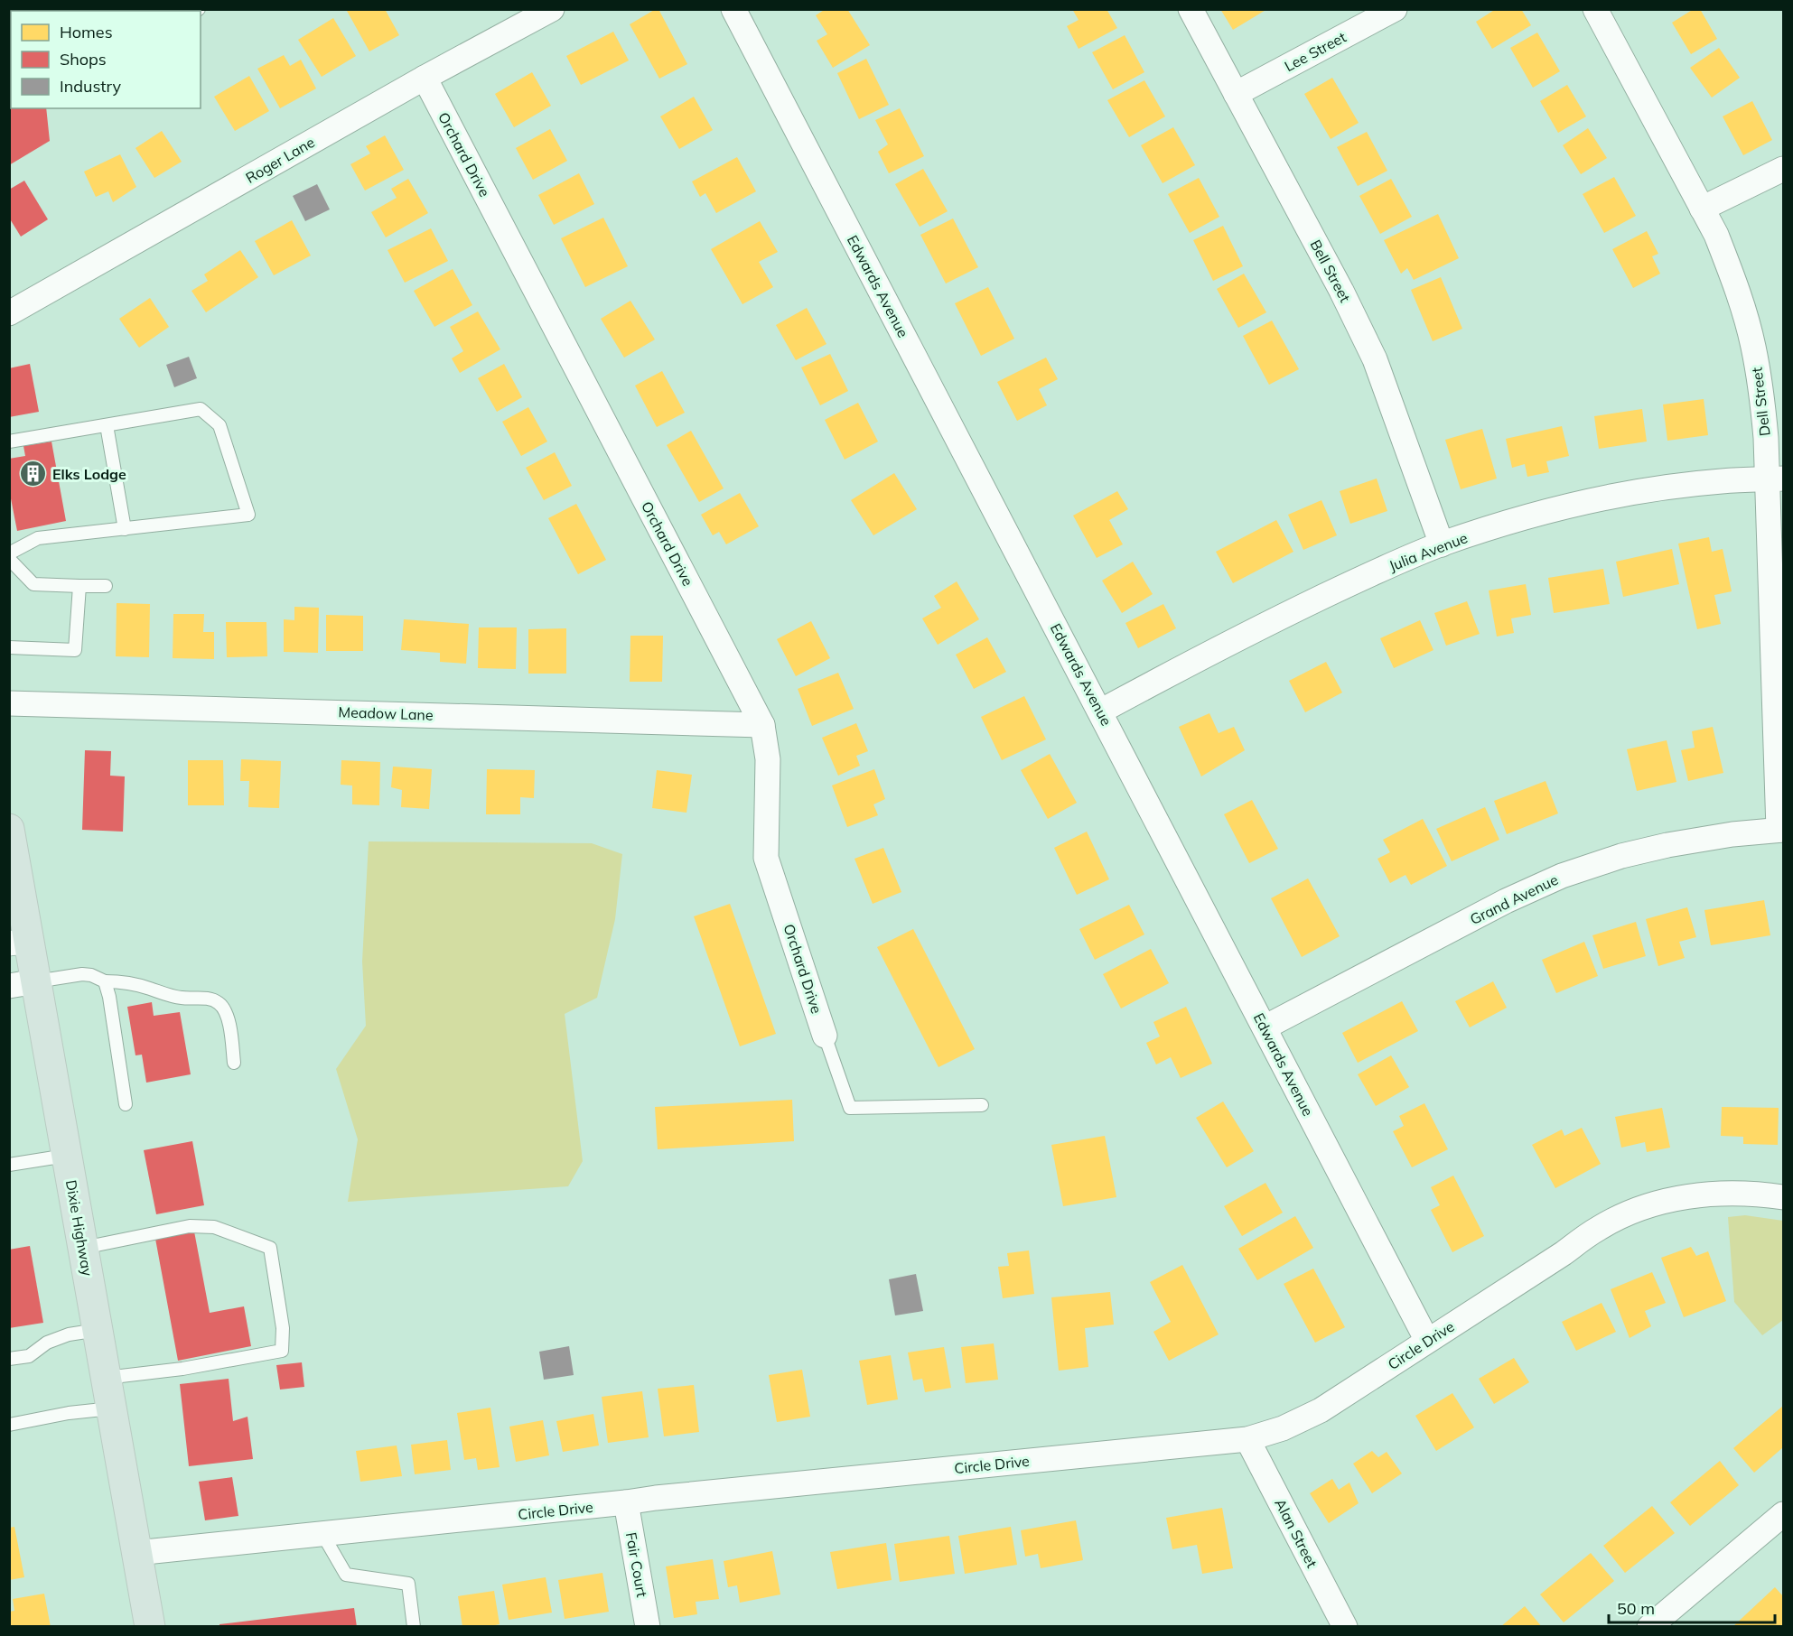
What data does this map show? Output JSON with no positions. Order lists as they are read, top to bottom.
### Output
{
  "streets": {
    "main road": ["Dixie Highway"],
    "street": [
      "Lee Street",
      "Orchard Drive",
      "Roger Lane",
      "Bell Street",
      "Edwards Avenue",
      "Dell Street",
      "Julia Avenue",
      "Meadow Lane",
      "Grand Avenue",
      "Circle Drive",
      "Alan Street",
      "Fair Court"
    ]
  },
  "crossings": [
    ["Lee Street", "Bell Street"],
    ["Orchard Drive", "Roger Lane"],
    ["Orchard Drive", "Meadow Lane"],
    ["Bell Street", "Julia Avenue"],
    ["Edwards Avenue", "Julia Avenue"],
    ["Edwards Avenue", "Grand Avenue"],
    ["Edwards Avenue", "Circle Drive"],
    ["Dell Street", "Julia Avenue"],
    ["Dell Street", "Grand Avenue"],
    ["Dixie Highway", "Circle Drive"],
    ["Circle Drive", "Alan Street"],
    ["Circle Drive", "Fair Court"]
  ],
  "places": {
    "building": ["Elks Lodge"]
  },
  "legend": ["Homes", "Shops", "Industry"],
  "scale_bar": "50 m"
}
